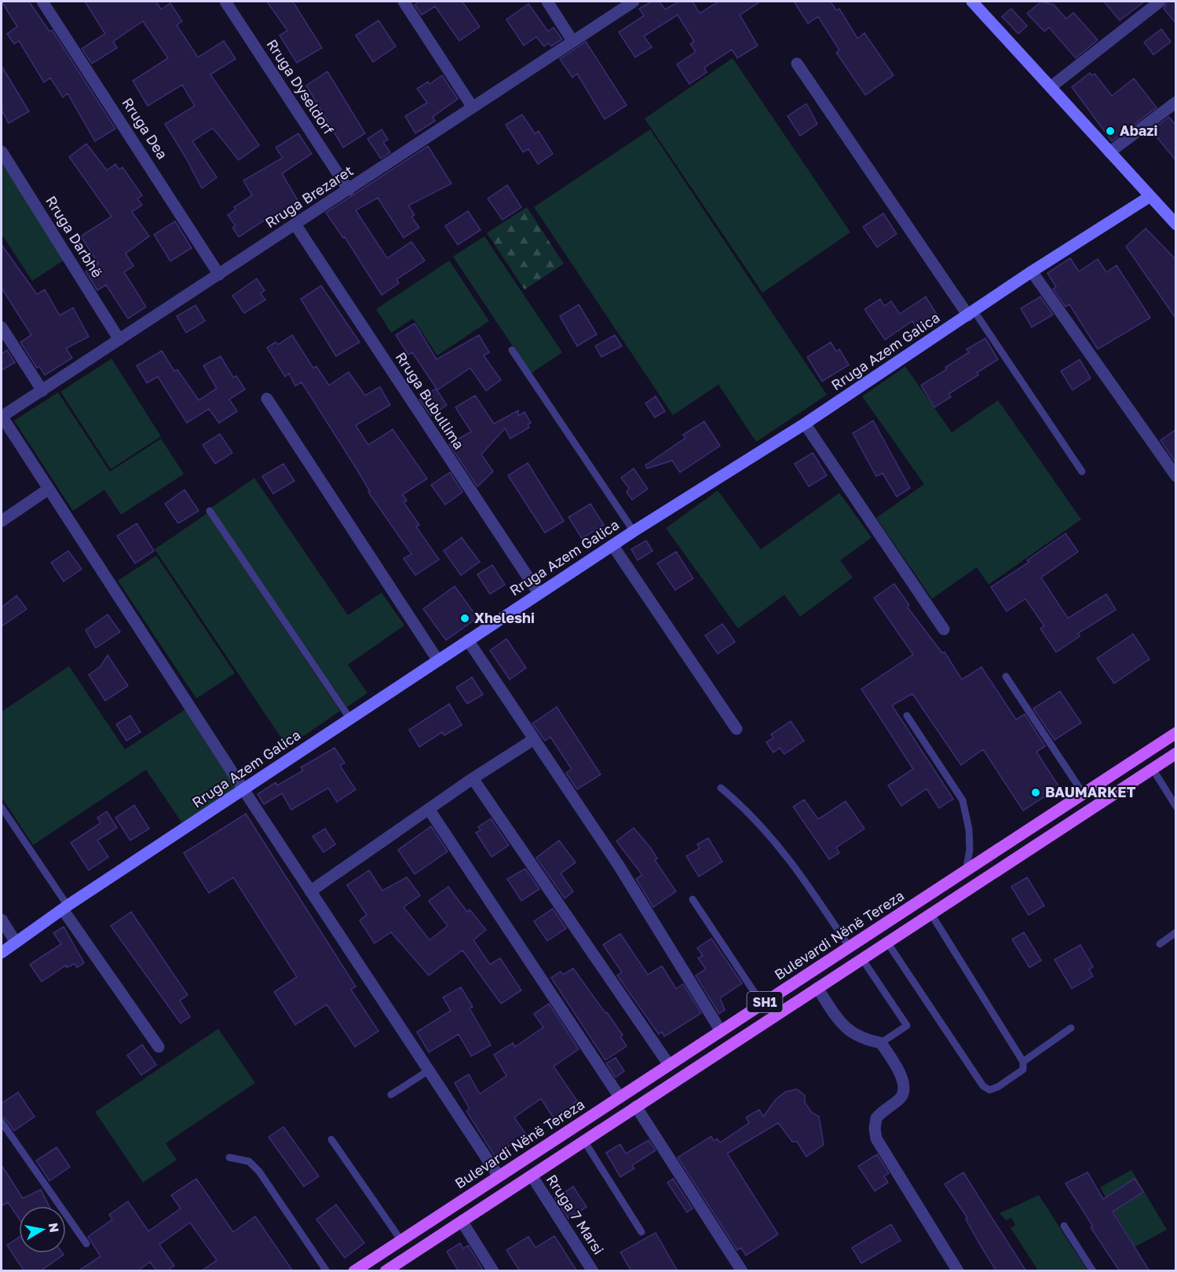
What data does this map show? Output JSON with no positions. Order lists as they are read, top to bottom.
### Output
{
  "streets": {
    "main road": ["Bulevardi Nënë Tereza", "SH1"],
    "street": [
      "Rruga Dyseldorf",
      "Rruga Dea",
      "Rruga Brezaret",
      "Rruga Darbhë",
      "Rruga Azem Galica",
      "Rruga Bubullima",
      "Rruga 7 Marsi"
    ]
  },
  "crossings": [
    ["Rruga Dyseldorf", "Rruga Brezaret"],
    ["Rruga Dea", "Rruga Brezaret"],
    ["Rruga Brezaret", "Rruga Darbhë"],
    ["Rruga Brezaret", "Rruga Bubullima"],
    ["Rruga Azem Galica", "Rruga Bubullima"],
    ["SH1", "Rruga 7 Marsi"]
  ],
  "places": ["Abazi", "Xheleshi", "BAUMARKET"],
  "north": "right"
}
